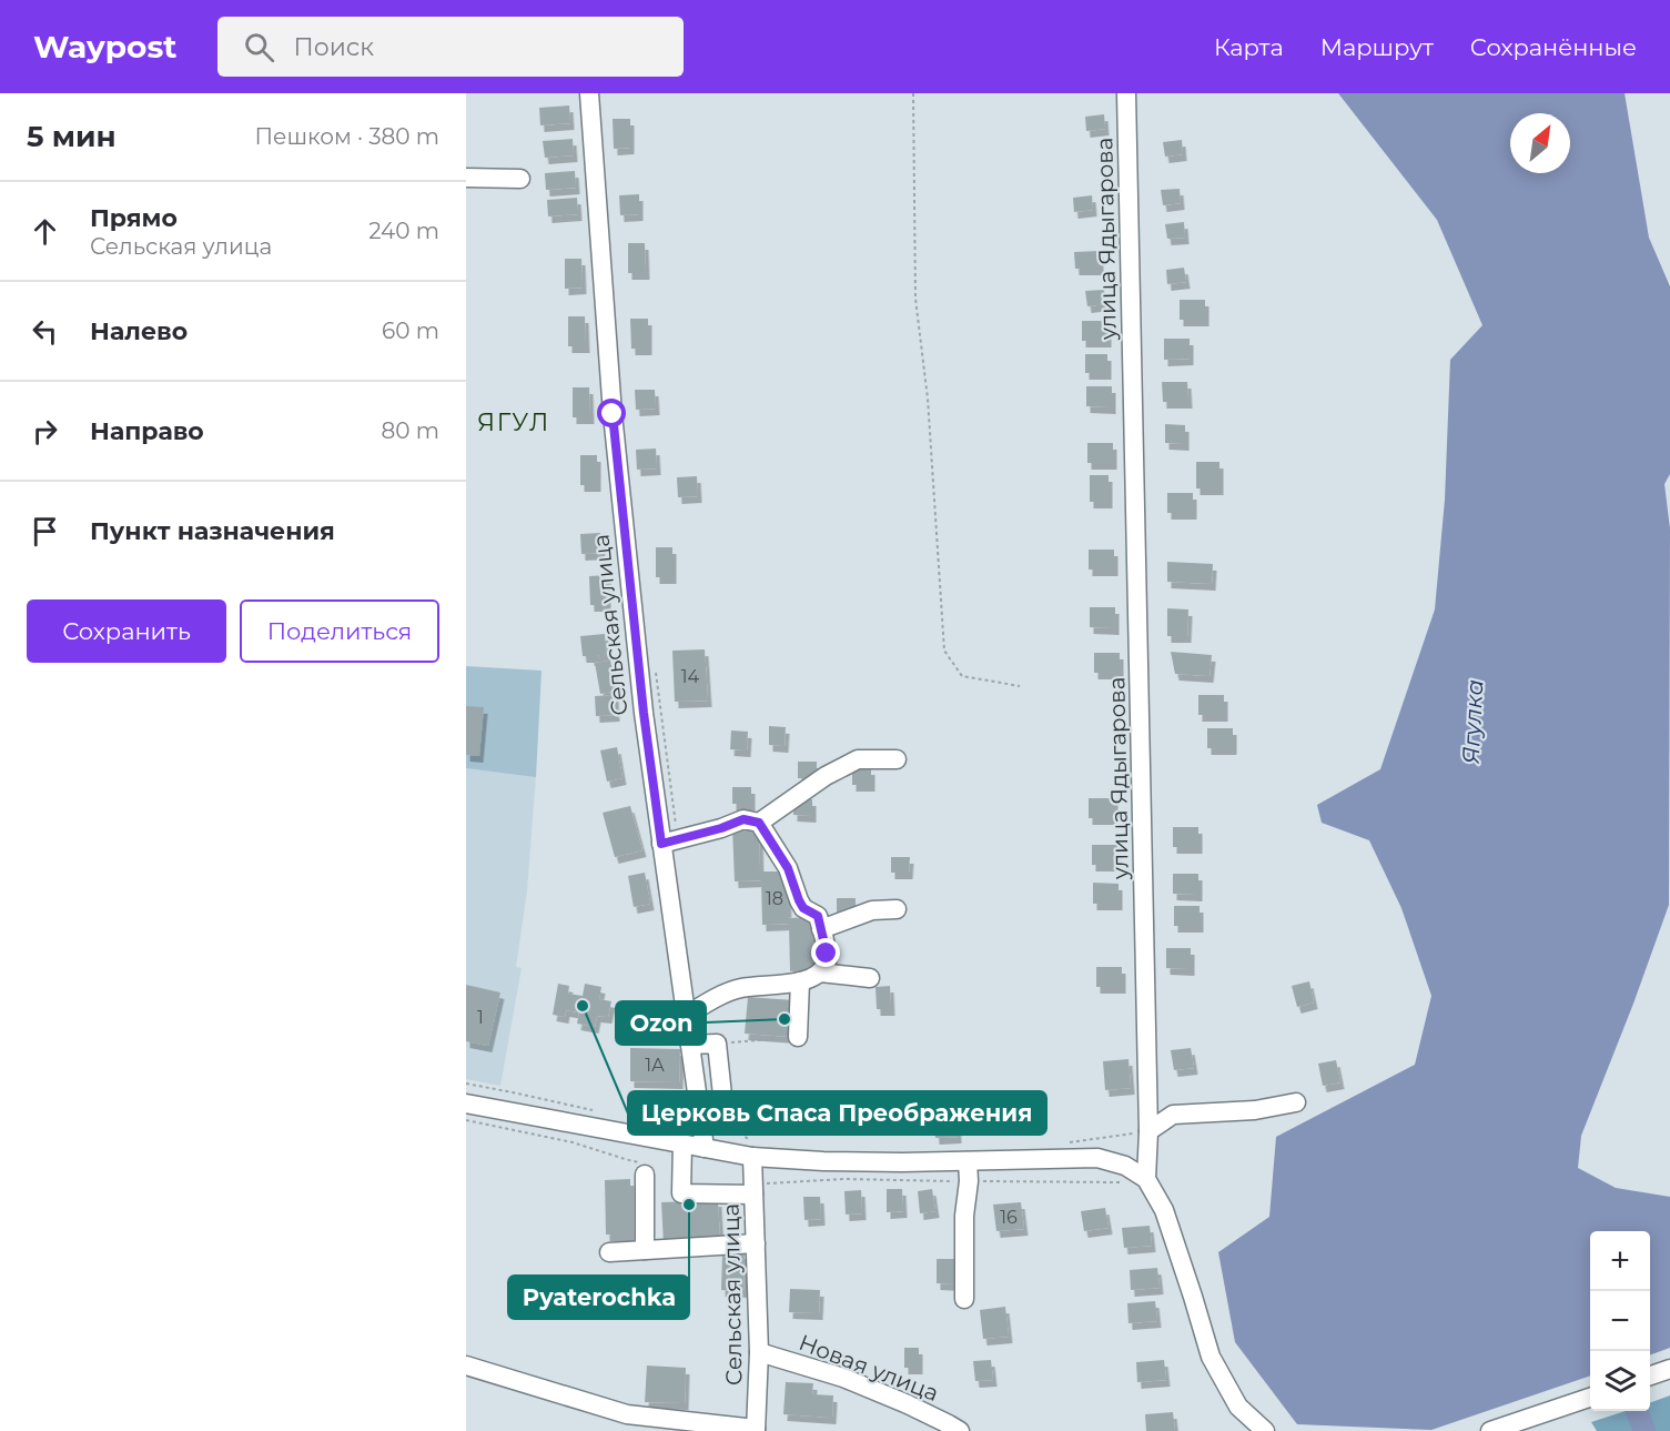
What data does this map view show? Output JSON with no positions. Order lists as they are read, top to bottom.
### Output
{
  "streets": {
    "street": ["улица Ядыгарова", "Сельская улица", "Новая улица"]
  },
  "crossings": [
    ["Сельская улица", "Новая улица"]
  ],
  "districts": ["ЯГУЛ"],
  "water": ["Ягулка"],
  "places": ["Церковь Спаса Преображения", "Ozon", "Pyaterochka"],
  "house_numbers": [
    "14",
    "18",
    "1",
    "1А",
    "16"
  ],
  "north": "top right",
  "page": {
    "header": "Waypost",
    "search": "Поиск",
    "nav": ["Карта", "Маршрут", "Сохранённые"],
    "heading": ["5 мин", "Пешком · 380 m"],
    "list": [
      ["Прямо", "Сельская улица", "240 m"],
      ["Налево", "60 m"],
      ["Направо", "80 m"],
      "Пункт назначения"
    ],
    "buttons": ["Сохранить", "Поделиться"],
    "map_buttons": ["+", "−"]
  }
}
